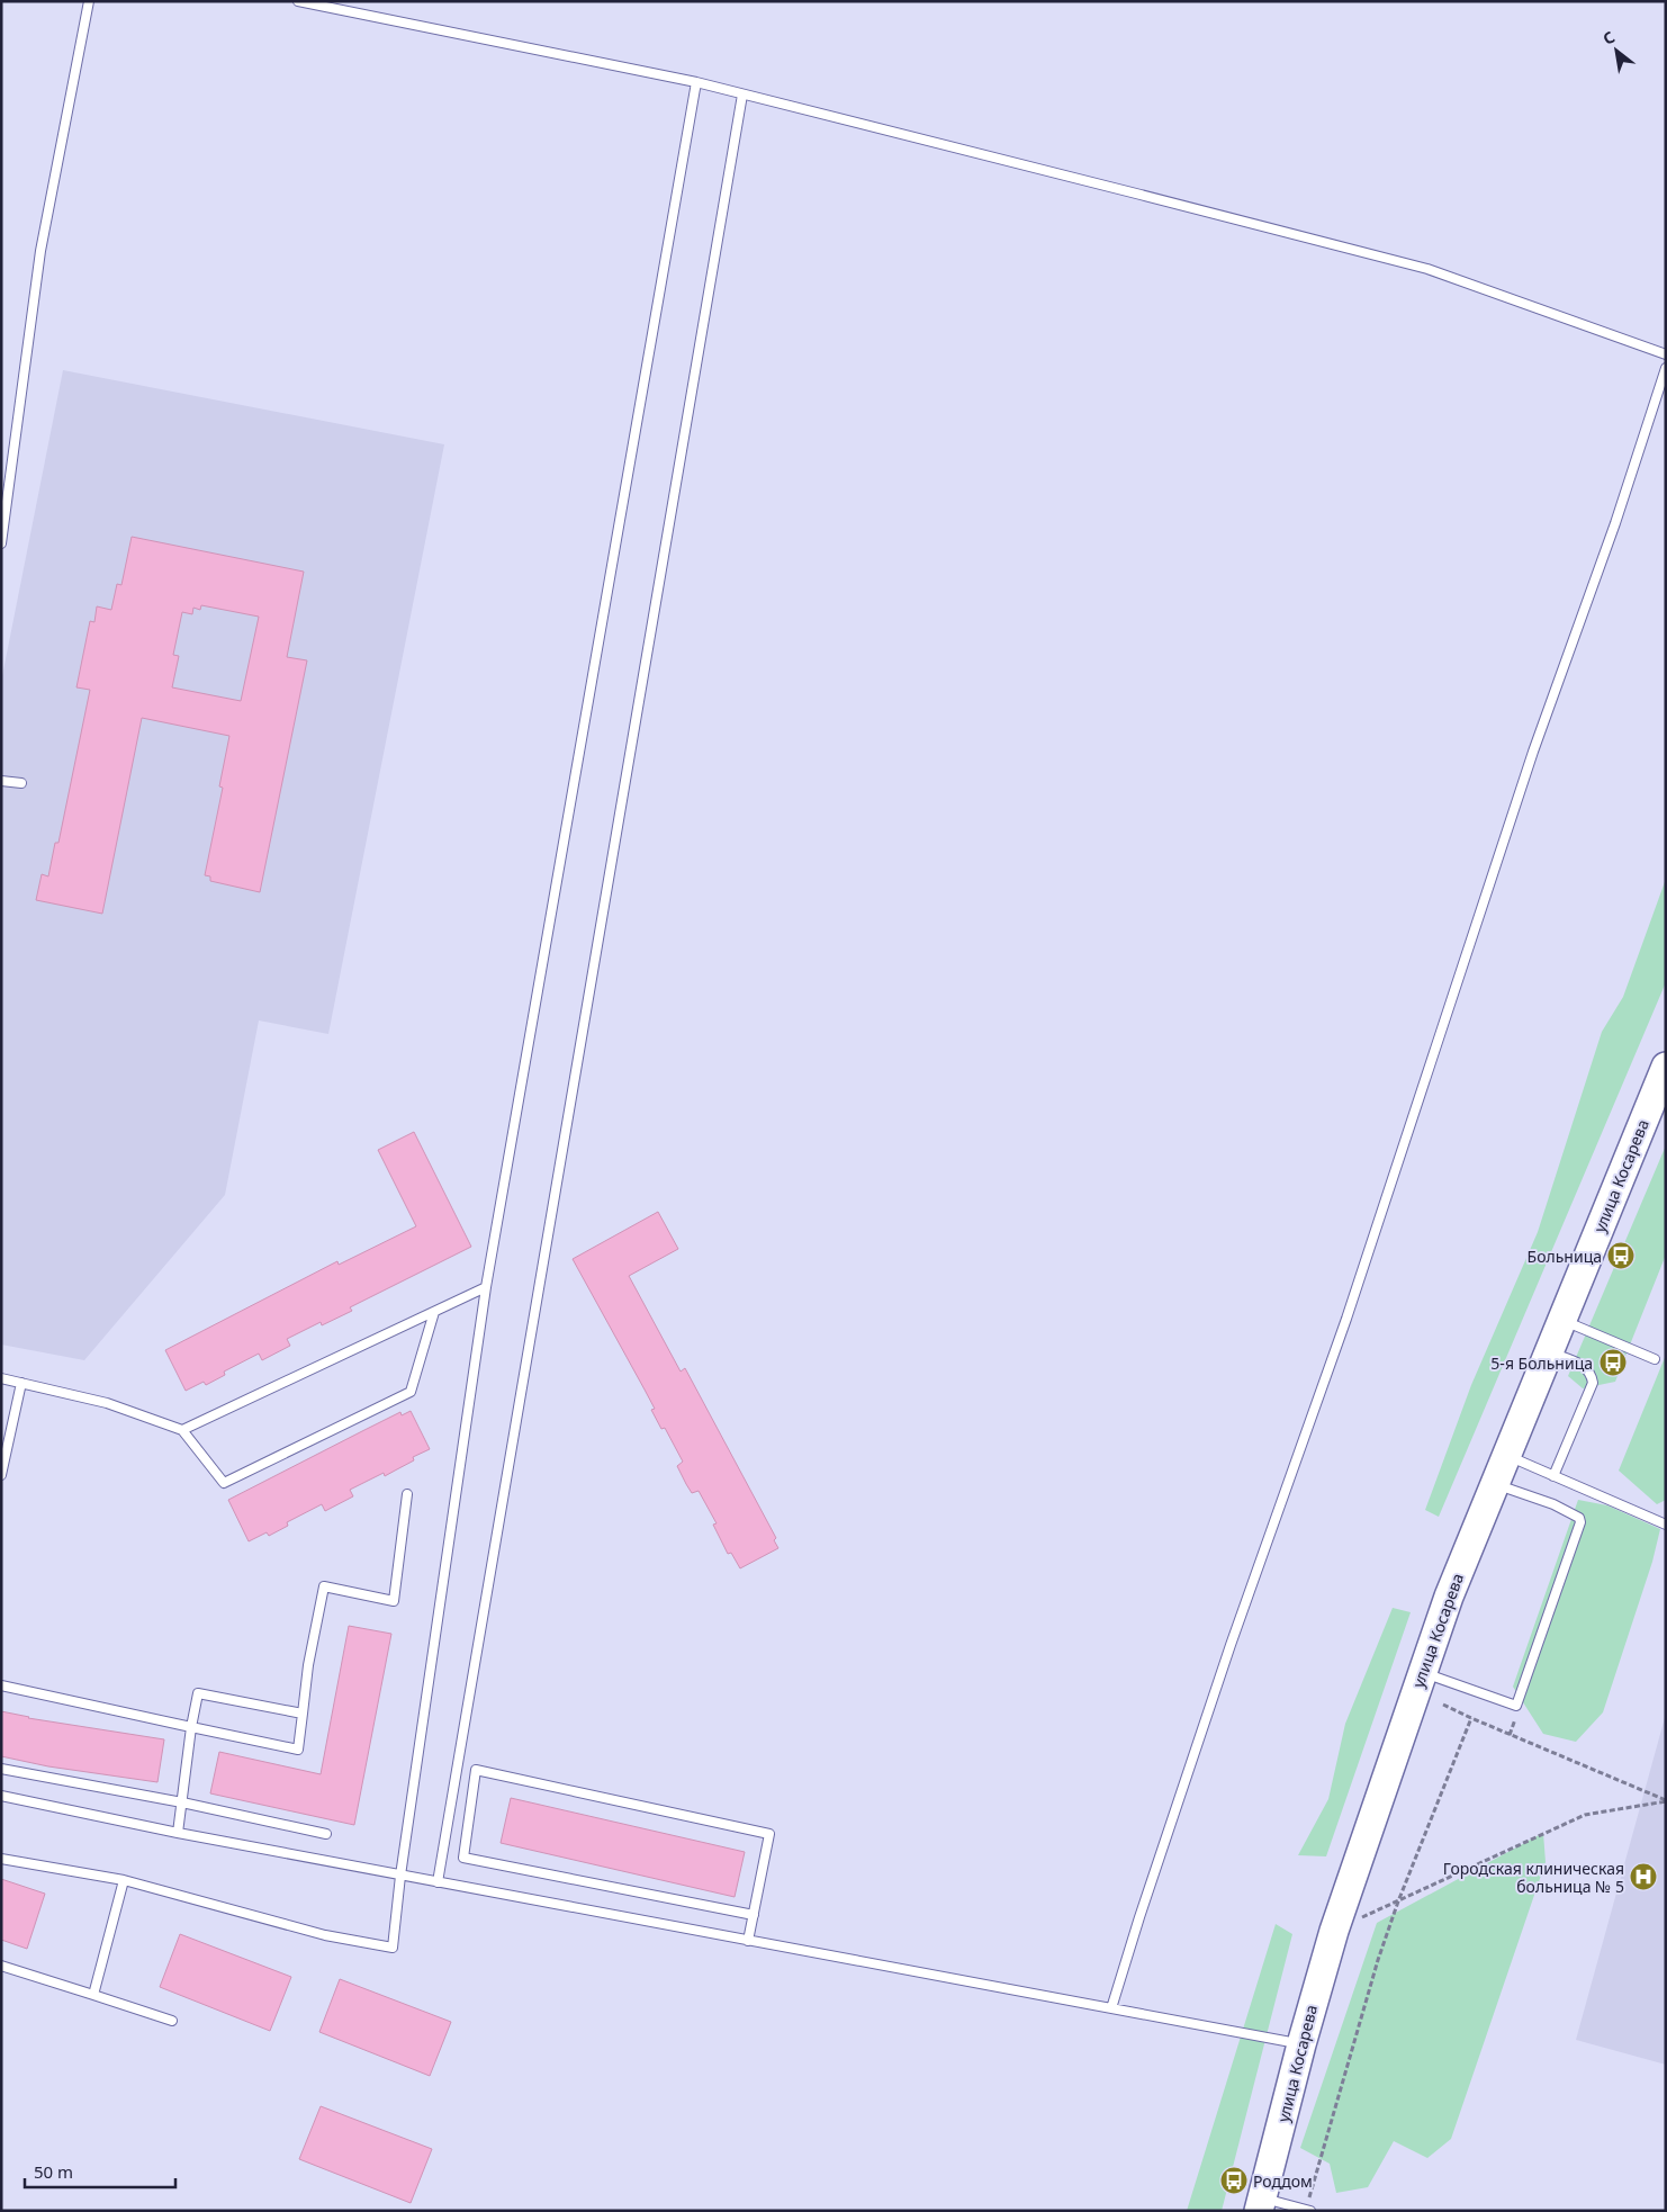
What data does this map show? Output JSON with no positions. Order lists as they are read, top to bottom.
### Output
{
  "streets": {
    "main road": ["улица Косарева"]
  },
  "places": {
    "bus stop": ["Больница", "5-я Больница", "Роддом"],
    "hospital": ["Городская клиническая больница № 5"]
  },
  "scale_bar": "50 m",
  "north": "top left"
}
